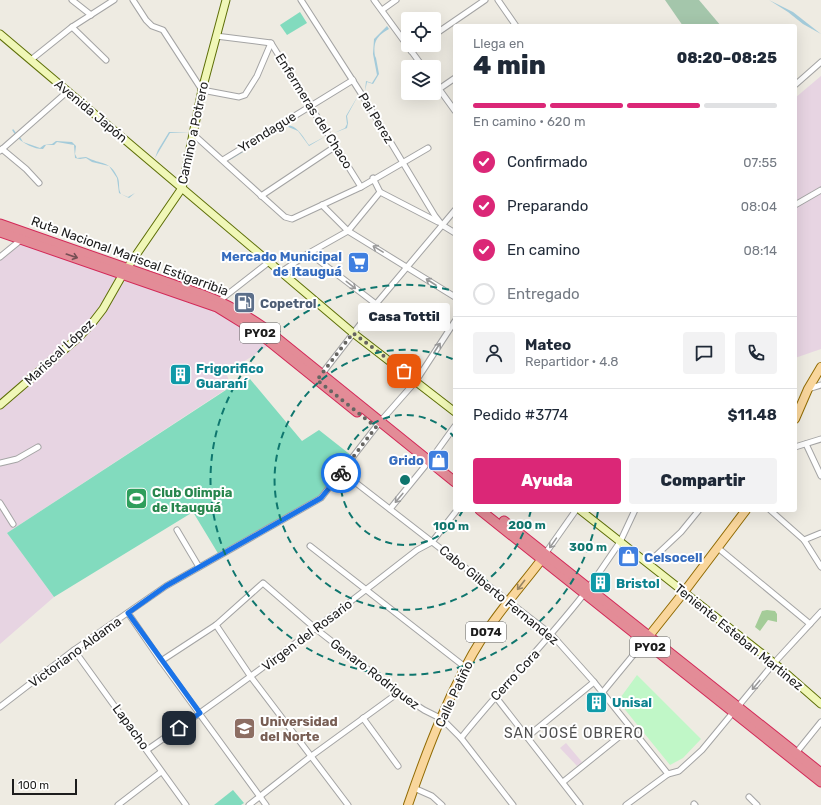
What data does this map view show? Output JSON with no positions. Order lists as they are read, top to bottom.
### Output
{
  "streets": {
    "highway": ["Ruta Nacional Mariscal Estigarribia", "PY02"],
    "main road": ["D074", "Calle Patiño"],
    "street": [
      "Avenida Japón",
      "Enfermeras del Chaco",
      "Pai Perez",
      "Yrendague",
      "Camino a Potrero",
      "Mariscal López",
      "Cabo Gilberto Fernandez",
      "Virgen del Rosario",
      "Teniente Esteban Martinez",
      "Victoriano Aldama",
      "Genaro Rodriguez",
      "Cerro Cora",
      "Lapacho"
    ]
  },
  "crossings": [
    ["Avenida Japón", "Camino a Potrero"],
    ["Enfermeras del Chaco", "Yrendague"],
    ["Enfermeras del Chaco", "Camino a Potrero"],
    ["Pai Perez", "Yrendague"],
    ["Camino a Potrero", "Ruta Nacional Mariscal Estigarribia"],
    ["Camino a Potrero", "Mariscal López"],
    ["Ruta Nacional Mariscal Estigarribia", "Mariscal López"],
    ["Ruta Nacional Mariscal Estigarribia", "Victoriano Aldama"],
    ["PY02", "Cerro Cora"],
    ["PY02", "Calle Patiño"],
    ["Cabo Gilberto Fernandez", "Virgen del Rosario"],
    ["Cabo Gilberto Fernandez", "Victoriano Aldama"],
    ["Cabo Gilberto Fernandez", "Cerro Cora"],
    ["Cabo Gilberto Fernandez", "Calle Patiño"],
    ["Virgen del Rosario", "Genaro Rodriguez"],
    ["Virgen del Rosario", "Lapacho"],
    ["Teniente Esteban Martinez", "Cerro Cora"],
    ["Victoriano Aldama", "Lapacho"],
    ["Genaro Rodriguez", "Cerro Cora"],
    ["Genaro Rodriguez", "Calle Patiño"]
  ],
  "districts": ["SAN JOSÉ OBRERO"],
  "places": {
    "supermarket": ["Mercado Municipal de Itauguá"],
    "fuel station": ["Copetrol"],
    "other": ["Casa Tottil"],
    "building": ["Frigorifico Guaraní", "Bristol", "Unisal"],
    "shop": ["Grido", "Celsocell"],
    "sports": ["Club Olimpia de Itauguá"],
    "school or university": ["Universidad del Norte"]
  },
  "scale_bar": "100 m",
  "page": {
    "heading": ["4 min", "Llega en", "08:20–08:25"],
    "panel": [
      "Mateo",
      "Repartidor · 4.8",
      "Pedido #3774",
      "$11.48"
    ],
    "bar": "En camino · 620 m",
    "list": [
      ["Confirmado", "07:55"],
      ["Preparando", "08:04"],
      ["En camino", "08:14"],
      "Entregado"
    ],
    "bubble": "Casa Tottil",
    "buttons": ["Ayuda", "Compartir"],
    "scale": "100 m"
  },
  "rings": ["200 m", "100 m", "300 m"]
}
